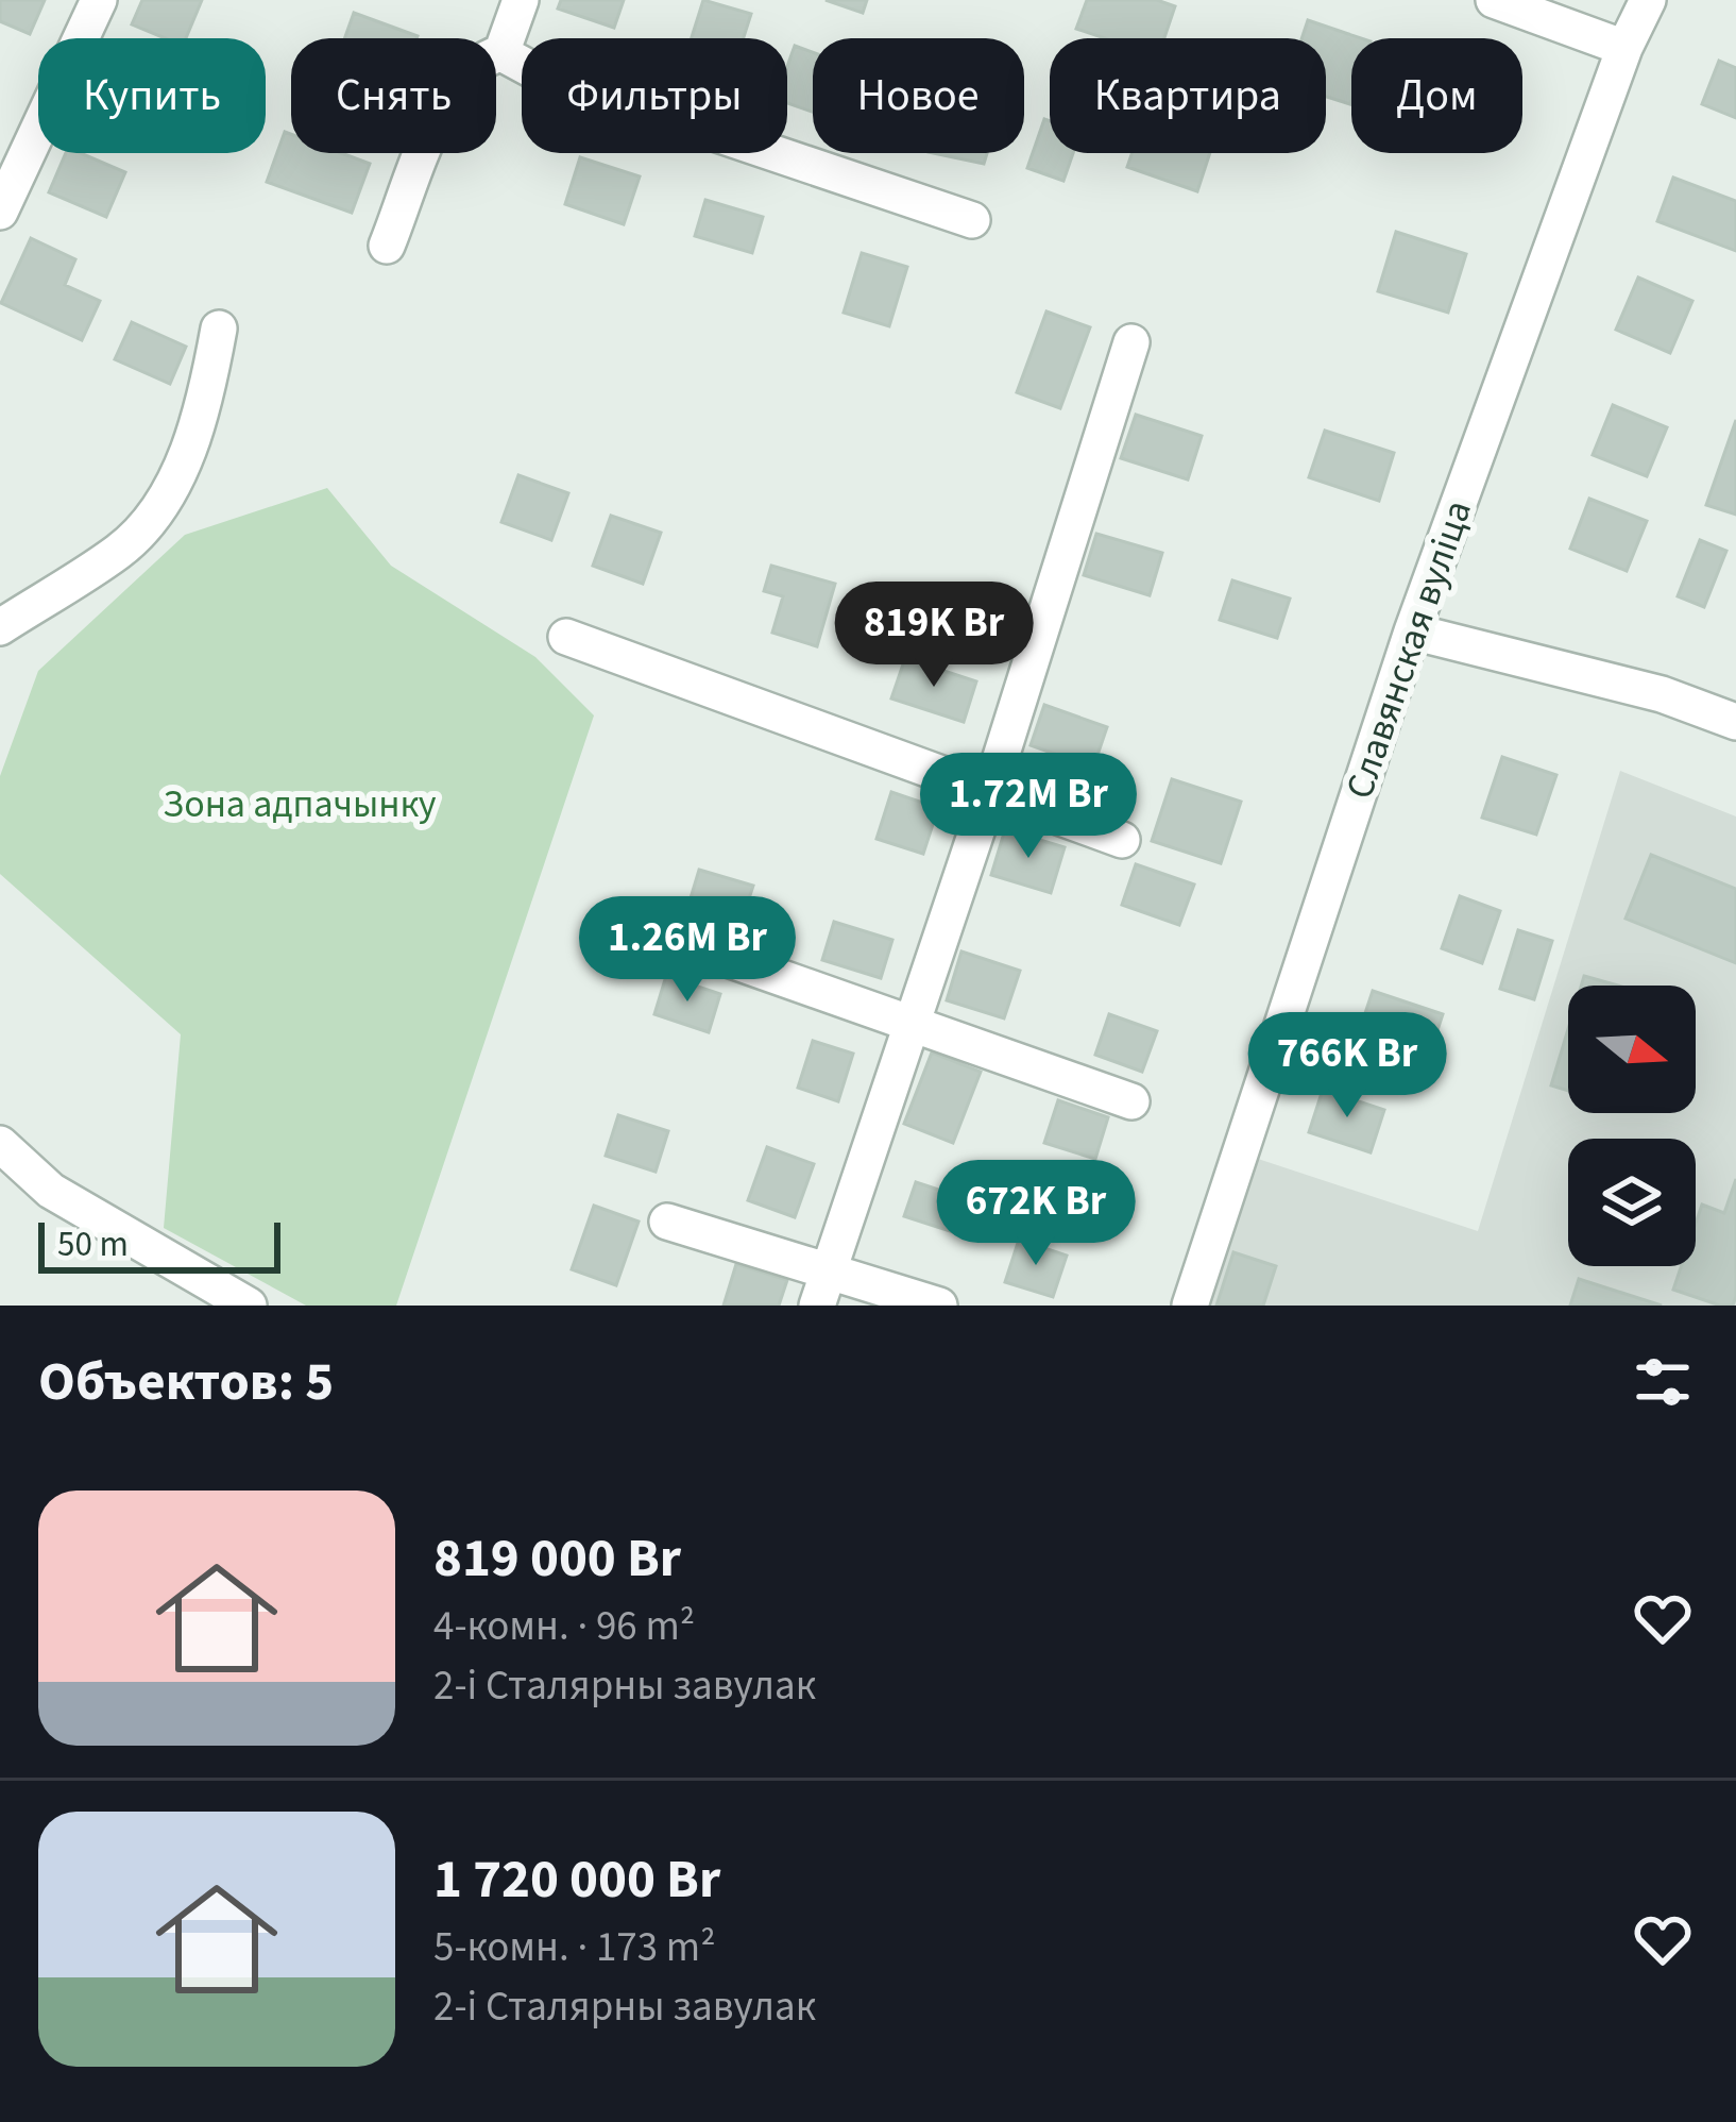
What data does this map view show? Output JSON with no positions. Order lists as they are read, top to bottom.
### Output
{
  "streets": {
    "street": ["Славянская вуліца"]
  },
  "parks": ["Зона адпачынку"],
  "scale_bar": "50 m",
  "north": "right",
  "page": {
    "chip": [
      "Купить",
      "Снять",
      "Фильтры",
      "Новое",
      "Квартира",
      "Дом"
    ],
    "price": [
      "819K Br",
      "1.72M Br",
      "1.26M Br",
      "766K Br",
      "672K Br"
    ],
    "scale": "50 m",
    "heading": "Объектов: 5",
    "list": [
      {
        "name": "819 000 Br",
        "note": "4-комн. · 96 m² · 2-і Сталярны завулак"
      },
      {
        "name": "1 720 000 Br",
        "note": "5-комн. · 173 m² · 2-і Сталярны завулак"
      }
    ]
  }
}
